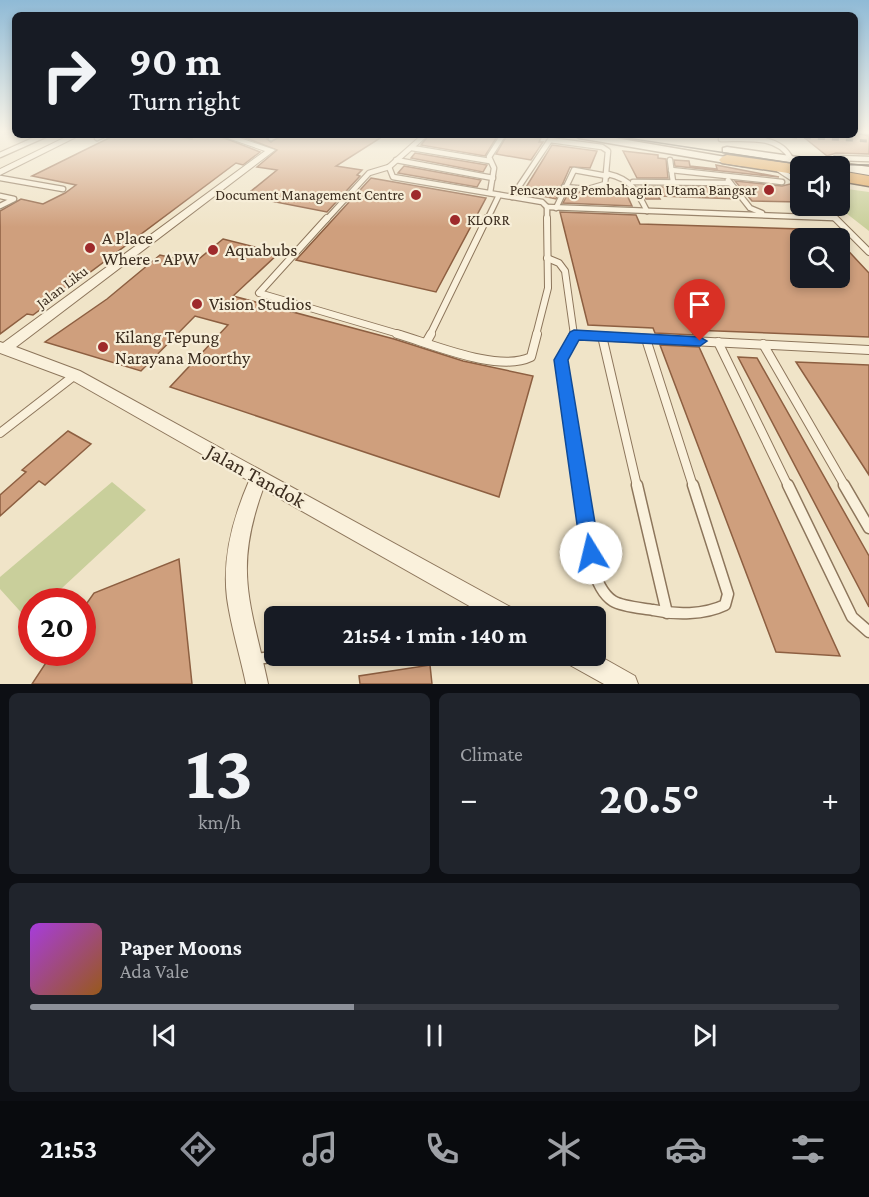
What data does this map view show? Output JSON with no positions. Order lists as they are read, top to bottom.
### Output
{
  "streets": {
    "street": ["Jalan Liku", "Jalan Tandok"]
  },
  "crossings": [
    ["Jalan Liku", "Jalan Tandok"]
  ],
  "places": [
    "Pencawang Pembahagian Utama Bangsar",
    "Document Management Centre",
    "KLORR",
    "A Place Where - APW",
    "Aquabubs",
    "Vision Studios",
    "Kilang Tepung Narayana Moorthy"
  ],
  "page": {
    "turn": ["90 m", "Turn right"],
    "limit": "20",
    "trip": "21:54 · 1 min · 140 m",
    "tile": [
      ["13", "km/h"],
      "Climate"
    ],
    "heat": ["−", "20.5°", "+"],
    "song": ["Paper Moons", "Ada Vale"],
    "tabs": "21:53"
  }
}
